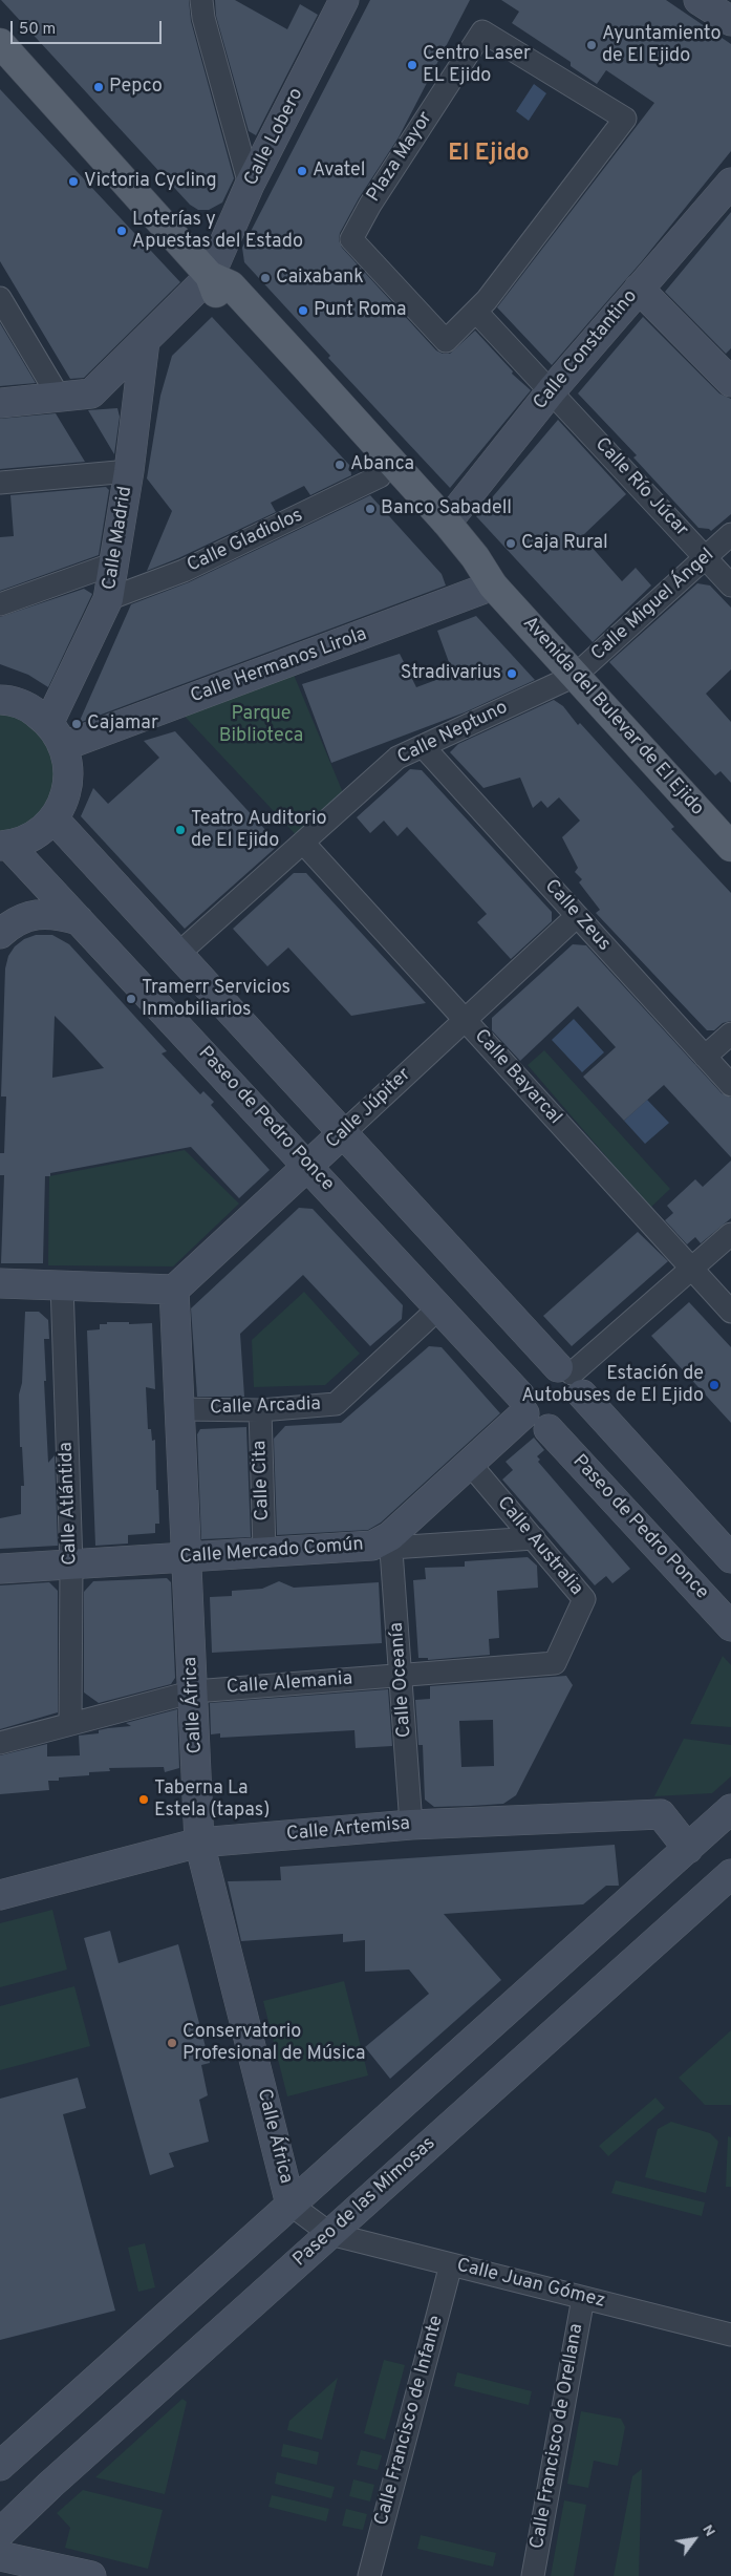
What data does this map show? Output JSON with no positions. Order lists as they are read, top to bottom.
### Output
{
  "streets": {
    "main road": ["Avenida del Bulevar de El Ejido"],
    "street": [
      "Calle Lobero",
      "Plaza Mayor",
      "Calle Constantino",
      "Calle Río Júcar",
      "Calle Madrid",
      "Calle Gladiolos",
      "Calle Miguel Ángel",
      "Calle Hermanos Lirola",
      "Calle Neptuno",
      "Calle Zeus",
      "Calle Bayarcal",
      "Calle Júpiter",
      "Paseo de Pedro Ponce",
      "Calle Arcadia",
      "Calle Cita",
      "Calle Atlántida",
      "Calle Australia",
      "Calle Mercado Común",
      "Calle Oceanía",
      "Calle Alemania",
      "Calle África",
      "Calle Artemisa",
      "Paseo de las Mimosas",
      "Calle Juan Gómez",
      "Calle Francisco de Infante",
      "Calle Francisco de Orellana"
    ]
  },
  "crossings": [
    ["Calle Lobero", "Avenida del Bulevar de El Ejido"],
    ["Calle Constantino", "Calle Río Júcar"],
    ["Calle Constantino", "Avenida del Bulevar de El Ejido"],
    ["Calle Río Júcar", "Calle Miguel Ángel"],
    ["Calle Madrid", "Calle Gladiolos"],
    ["Calle Gladiolos", "Avenida del Bulevar de El Ejido"],
    ["Calle Miguel Ángel", "Avenida del Bulevar de El Ejido"],
    ["Calle Miguel Ángel", "Calle Neptuno"],
    ["Calle Hermanos Lirola", "Avenida del Bulevar de El Ejido"],
    ["Avenida del Bulevar de El Ejido", "Calle Neptuno"],
    ["Calle Neptuno", "Calle Zeus"],
    ["Calle Neptuno", "Calle Bayarcal"],
    ["Calle Zeus", "Calle Júpiter"],
    ["Calle Bayarcal", "Calle Júpiter"],
    ["Calle Júpiter", "Paseo de Pedro Ponce"],
    ["Calle Júpiter", "Calle África"],
    ["Paseo de Pedro Ponce", "Calle Arcadia"],
    ["Paseo de Pedro Ponce", "Calle Mercado Común"],
    ["Calle Arcadia", "Calle Cita"],
    ["Calle Arcadia", "Calle África"],
    ["Calle Cita", "Calle Mercado Común"],
    ["Calle Atlántida", "Calle Mercado Común"],
    ["Calle Atlántida", "Calle Alemania"],
    ["Calle Australia", "Calle Mercado Común"],
    ["Calle Australia", "Calle Alemania"],
    ["Calle Mercado Común", "Calle Oceanía"],
    ["Calle Mercado Común", "Calle África"],
    ["Calle Oceanía", "Calle Alemania"],
    ["Calle Oceanía", "Calle Artemisa"],
    ["Calle Alemania", "Calle África"],
    ["Calle África", "Calle Artemisa"],
    ["Paseo de las Mimosas", "Calle Juan Gómez"],
    ["Calle Juan Gómez", "Calle Francisco de Infante"],
    ["Calle Juan Gómez", "Calle Francisco de Orellana"]
  ],
  "districts": ["El Ejido"],
  "parks": ["Parque Biblioteca"],
  "places": [
    "Ayuntamiento de El Ejido",
    "Centro Laser EL Ejido",
    "Pepco",
    "Avatel",
    "Victoria Cycling",
    "Loterías y Apuestas del Estado",
    "Caixabank",
    "Punt Roma",
    "Abanca",
    "Banco Sabadell",
    "Caja Rural",
    "Stradivarius",
    "Cajamar",
    "Teatro Auditorio de El Ejido",
    "Tramerr Servicios Inmobiliarios",
    "Estación de Autobuses de El Ejido",
    "Taberna La Estela (tapas)",
    "Conservatorio Profesional de Música"
  ],
  "scale_bar": "50 m",
  "north": "top right"
}
